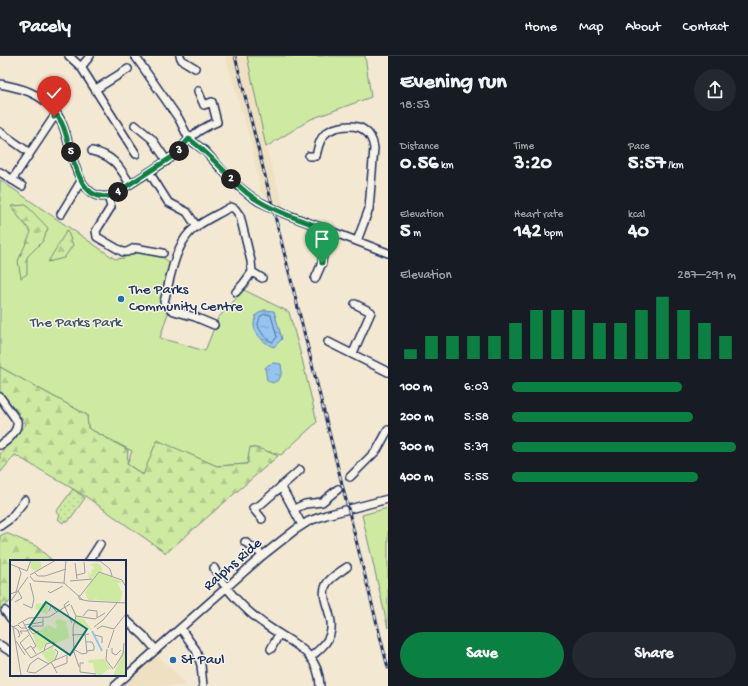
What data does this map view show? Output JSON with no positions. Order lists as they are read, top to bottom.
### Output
{
  "streets": {
    "street": ["Ralphs Ride"]
  },
  "parks": ["The Parks Park"],
  "places": ["The Parks Community Centre", "St Paul"],
  "page": {
    "header": "Pacely",
    "nav": [
      "Home",
      "Map",
      "About",
      "Contact"
    ],
    "heading": ["Evening run", "18:53"],
    "stats": [
      ["Distance", "0.56 km"],
      ["Time", "3:20"],
      ["Pace", "5:57 /km"],
      ["Elevation", "5 m"],
      ["Heart rate", "142 bpm"],
      ["kcal", "40"]
    ],
    "pins": [
      "3",
      "5",
      "2",
      "4"
    ],
    "chart": ["Elevation", "287–291 m"],
    "list": [
      {
        "name": "100 m",
        "note": "6:03"
      },
      {
        "name": "200 m",
        "note": "5:58"
      },
      {
        "name": "300 m",
        "note": "5:39"
      },
      {
        "name": "400 m",
        "note": "5:55"
      }
    ],
    "buttons": ["Save", "Share"]
  }
}
